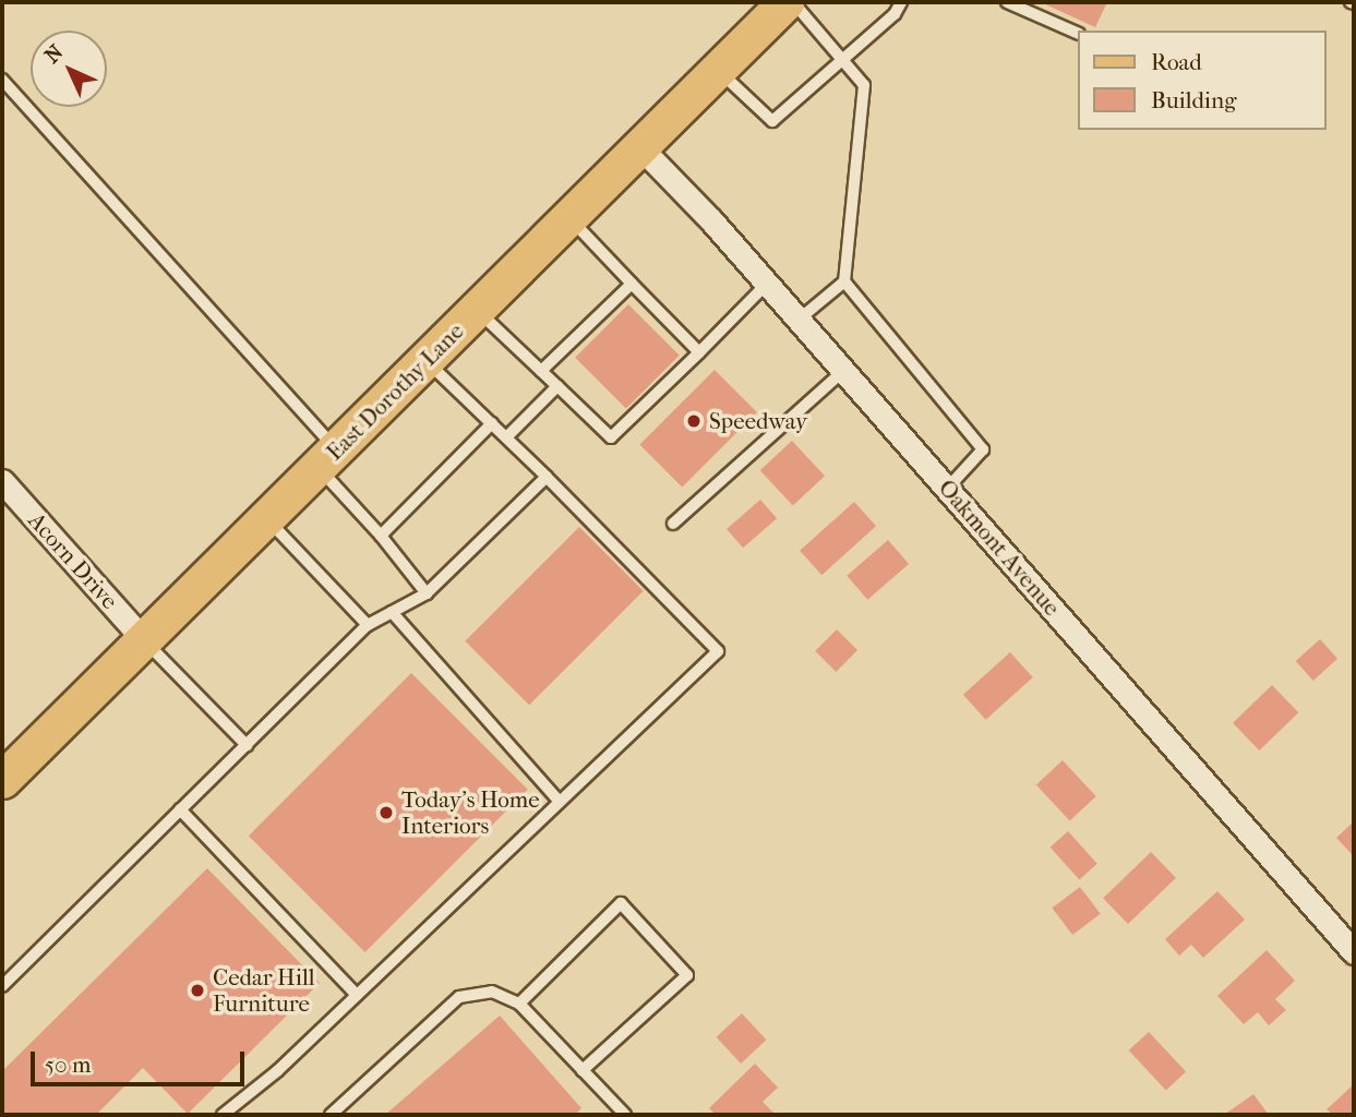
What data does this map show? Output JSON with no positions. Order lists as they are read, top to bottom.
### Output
{
  "streets": {
    "main road": ["East Dorothy Lane"],
    "street": ["Oakmont Avenue", "Acorn Drive"]
  },
  "crossings": [
    ["East Dorothy Lane", "Oakmont Avenue"],
    ["East Dorothy Lane", "Acorn Drive"]
  ],
  "places": ["Speedway", "Today's Home Interiors", "Cedar Hill Furniture"],
  "legend": ["Road", "Building"],
  "scale_bar": "50 m",
  "north": "top left"
}
